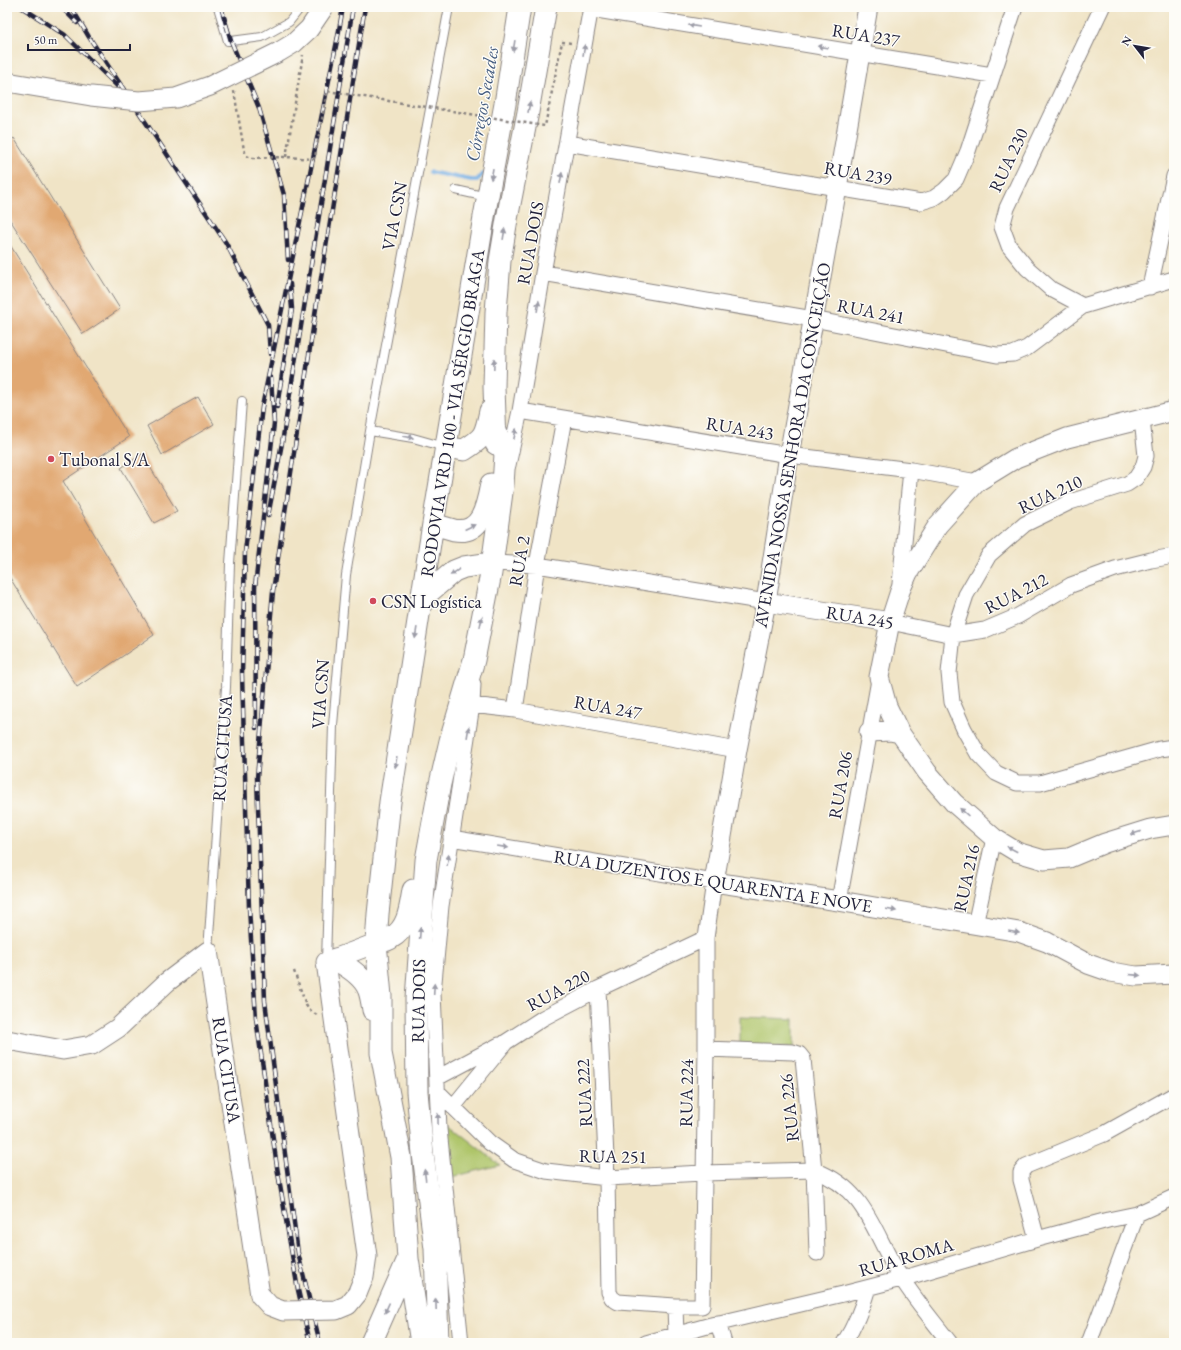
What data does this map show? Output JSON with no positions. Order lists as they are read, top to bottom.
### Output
{
  "streets": {
    "main road": ["RODOVIA VRD 100 - VIA SÉRGIO BRAGA"],
    "street": [
      "RUA 237",
      "RUA 230",
      "RUA 239",
      "RUA DOIS",
      "RUA 241",
      "RUA 243",
      "AVENIDA NOSSA SENHORA DA CONCEIÇÃO",
      "RUA 210",
      "RUA 2",
      "RUA 212",
      "RUA 245",
      "RUA 247",
      "RUA CITUSA",
      "RUA 206",
      "RUA 216",
      "RUA DUZENTOS E QUARENTA E NOVE",
      "RUA 220",
      "RUA 222",
      "RUA 224",
      "RUA 226",
      "RUA 251",
      "RUA ROMA"
    ],
    "lane": ["VIA CSN"]
  },
  "crossings": [
    ["RUA 237", "RUA 239"],
    ["RUA 237", "RUA DOIS"],
    ["RUA 237", "AVENIDA NOSSA SENHORA DA CONCEIÇÃO"],
    ["RUA 230", "RUA 241"],
    ["RUA 239", "RUA DOIS"],
    ["RUA 239", "AVENIDA NOSSA SENHORA DA CONCEIÇÃO"],
    ["VIA CSN", "RUA CITUSA"],
    ["RUA DOIS", "RUA 241"],
    ["RUA DOIS", "RUA 243"],
    ["RUA DOIS", "RUA 247"],
    ["RUA DOIS", "RUA DUZENTOS E QUARENTA E NOVE"],
    ["RUA DOIS", "RUA 251"],
    ["RUA 241", "AVENIDA NOSSA SENHORA DA CONCEIÇÃO"],
    ["RUA 243", "AVENIDA NOSSA SENHORA DA CONCEIÇÃO"],
    ["RUA 243", "RUA 2"],
    ["AVENIDA NOSSA SENHORA DA CONCEIÇÃO", "RUA 245"],
    ["AVENIDA NOSSA SENHORA DA CONCEIÇÃO", "RUA 247"],
    ["AVENIDA NOSSA SENHORA DA CONCEIÇÃO", "RUA DUZENTOS E QUARENTA E NOVE"],
    ["AVENIDA NOSSA SENHORA DA CONCEIÇÃO", "RUA 224"],
    ["RUA 210", "RUA 212"],
    ["RUA 210", "RUA 245"],
    ["RUA 2", "RUA 247"],
    ["RUA 212", "RUA 245"],
    ["RUA 206", "RUA DUZENTOS E QUARENTA E NOVE"],
    ["RUA 216", "RUA DUZENTOS E QUARENTA E NOVE"],
    ["RUA DUZENTOS E QUARENTA E NOVE", "RUA 224"],
    ["RUA 220", "RUA 222"],
    ["RUA 220", "RUA 224"],
    ["RUA 220", "RUA 251"],
    ["RUA 222", "RUA 224"],
    ["RUA 222", "RUA 251"],
    ["RUA 224", "RUA 226"],
    ["RUA 224", "RUA 251"],
    ["RUA 226", "RUA 251"]
  ],
  "one_way": ["RUA 237", "RUA DOIS", "RUA DUZENTOS E QUARENTA E NOVE"],
  "water": ["Córregos Secades"],
  "places": ["Tubonal S/A", "CSN Logística"],
  "scale_bar": "50 m",
  "north": "top left"
}
